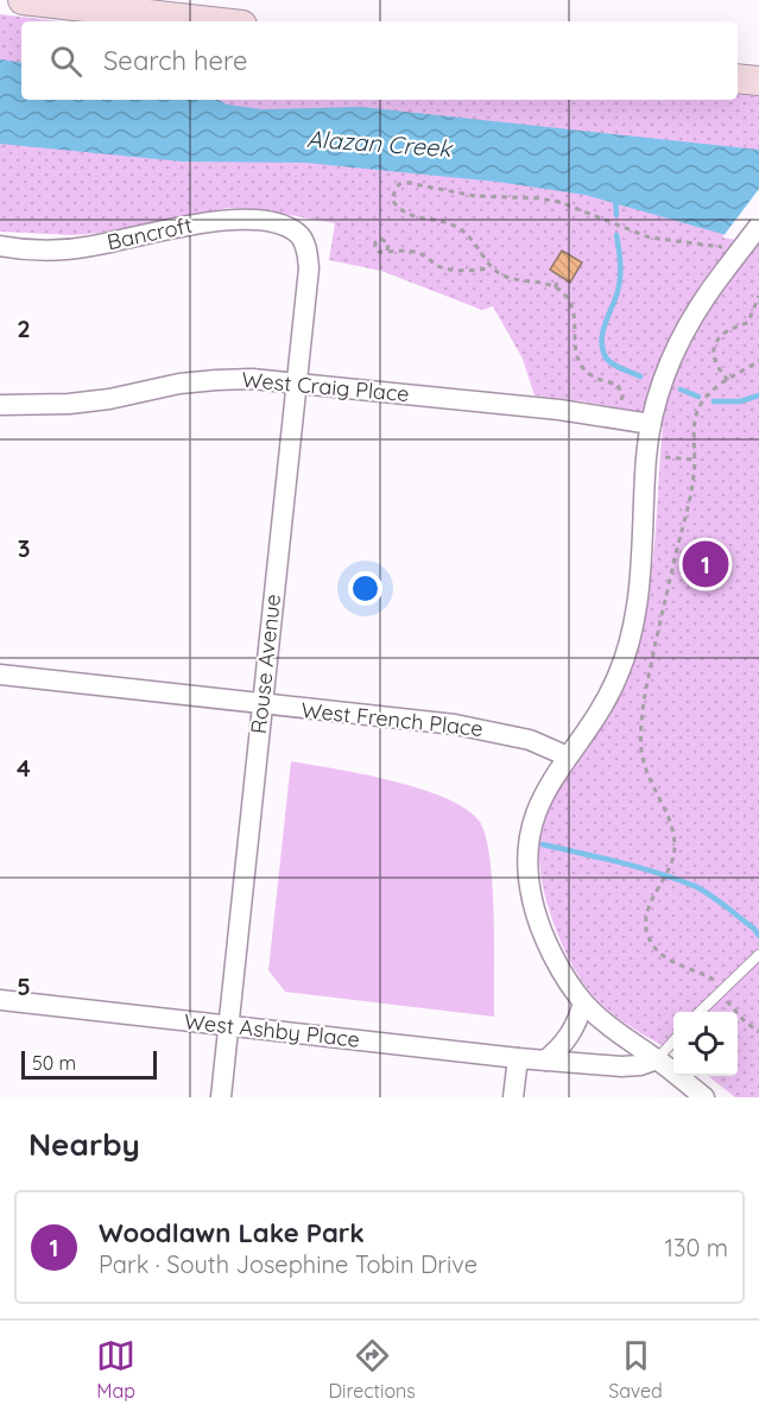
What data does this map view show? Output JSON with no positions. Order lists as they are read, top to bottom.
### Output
{
  "streets": {
    "street": [
      "Bancroft",
      "West Craig Place",
      "Rouse Avenue",
      "West French Place",
      "West Ashby Place"
    ]
  },
  "crossings": [
    ["Bancroft", "Rouse Avenue"],
    ["West Craig Place", "Rouse Avenue"],
    ["Rouse Avenue", "West French Place"],
    ["Rouse Avenue", "West Ashby Place"]
  ],
  "water": ["Alazan Creek"],
  "scale_bar": "50 m",
  "page": {
    "search": "Search here",
    "pins": "1",
    "scale": "50 m",
    "heading": "Nearby",
    "list": [
      {
        "mark": "1",
        "name": "Woodlawn Lake Park",
        "note": "Park · South Josephine Tobin Drive",
        "value": "130 m"
      }
    ],
    "nav": ["Map", "Directions", "Saved"]
  },
  "grid": {
    "rows": [
      "2",
      "3",
      "4",
      "5"
    ]
  }
}
